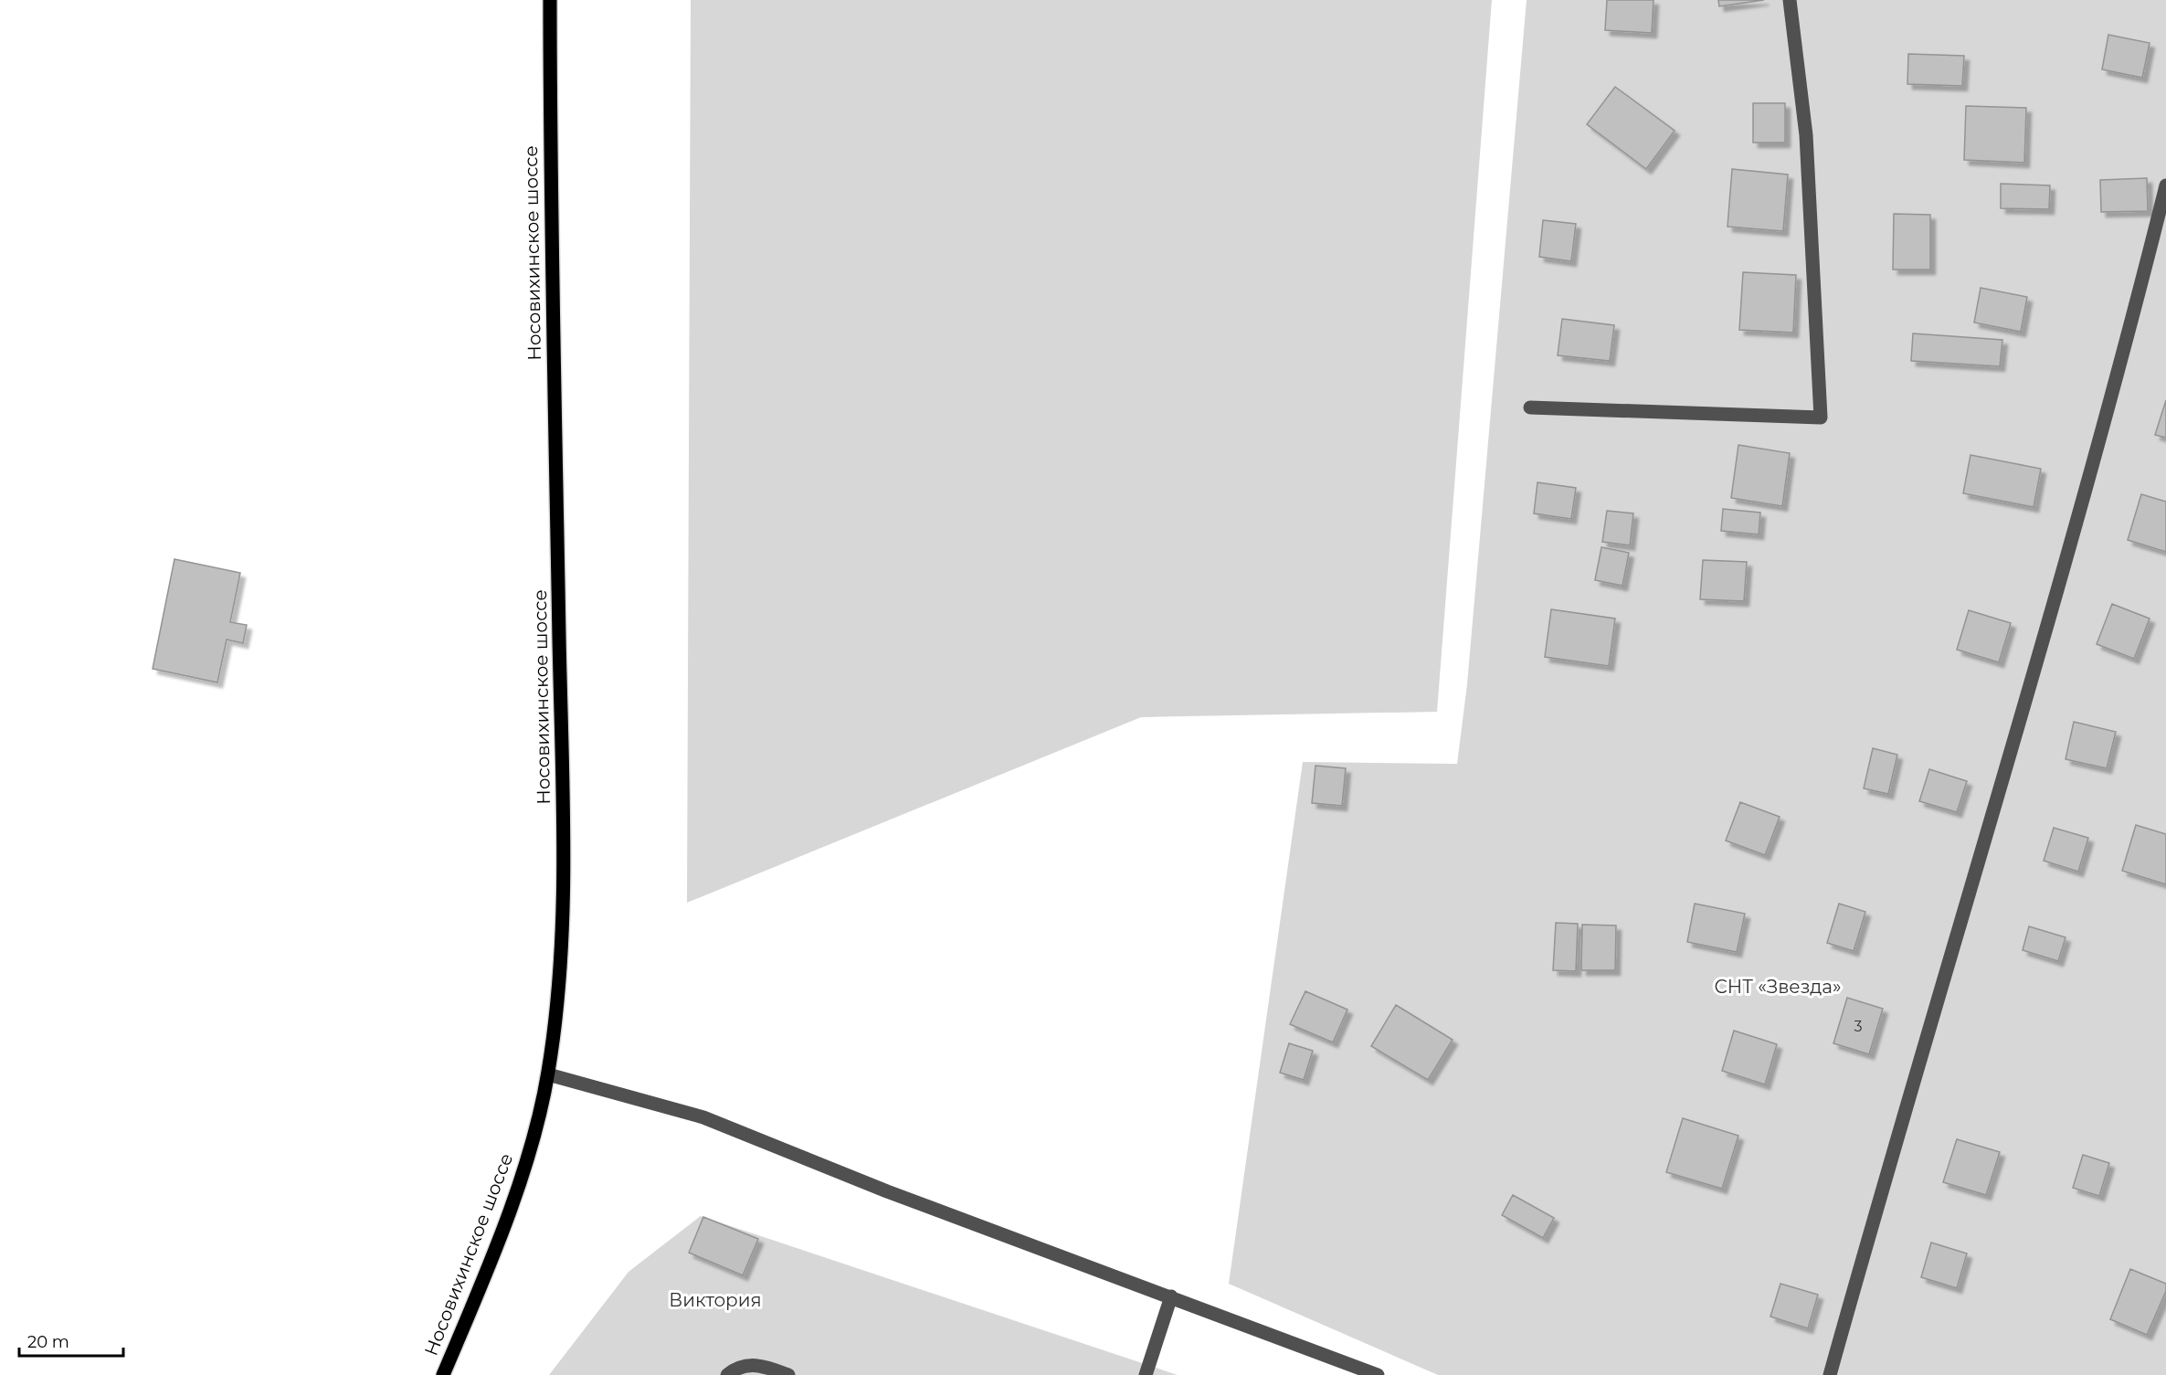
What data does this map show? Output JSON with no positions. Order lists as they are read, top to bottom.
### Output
{
  "streets": {
    "main road": ["Носовихинское шоссе"]
  },
  "parks": ["СНТ «Звезда»", "Виктория"],
  "house_numbers": ["3"],
  "scale_bar": "20 m"
}
